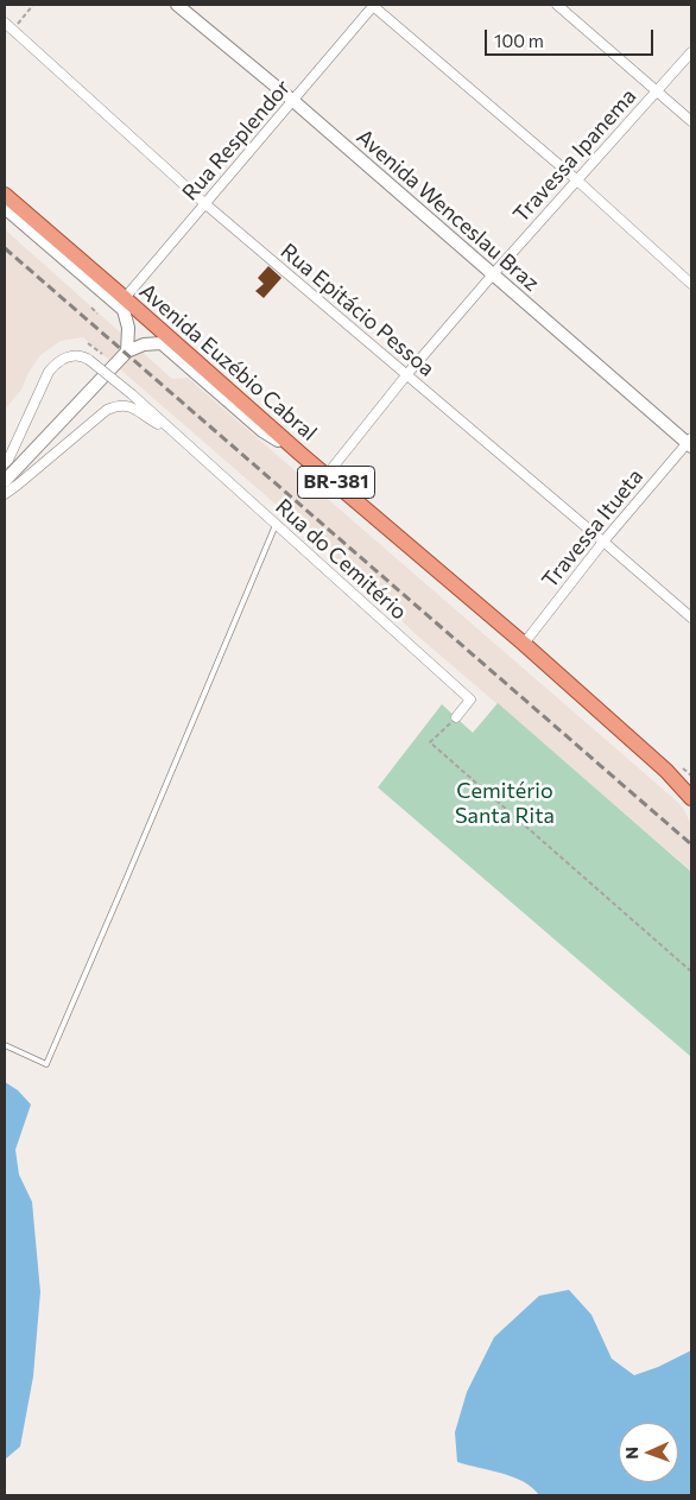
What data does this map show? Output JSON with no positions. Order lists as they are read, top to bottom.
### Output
{
  "streets": {
    "main road": ["Avenida Euzébio Cabral", "BR-381"],
    "street": [
      "Rua Resplendor",
      "Travessa Ipanema",
      "Avenida Wenceslau Braz",
      "Rua Epitácio Pessoa",
      "Travessa Itueta",
      "Rua do Cemitério"
    ]
  },
  "crossings": [
    ["Rua Resplendor", "Avenida Wenceslau Braz"],
    ["Rua Resplendor", "Rua Epitácio Pessoa"],
    ["Rua Resplendor", "Avenida Euzébio Cabral"],
    ["Travessa Ipanema", "Avenida Wenceslau Braz"],
    ["Travessa Ipanema", "Rua Epitácio Pessoa"],
    ["Travessa Ipanema", "Avenida Euzébio Cabral"],
    ["Avenida Wenceslau Braz", "Travessa Itueta"],
    ["Rua Epitácio Pessoa", "Travessa Itueta"],
    ["Avenida Euzébio Cabral", "Travessa Itueta"]
  ],
  "parks": ["Cemitério Santa Rita"],
  "scale_bar": "100 m",
  "north": "left"
}
